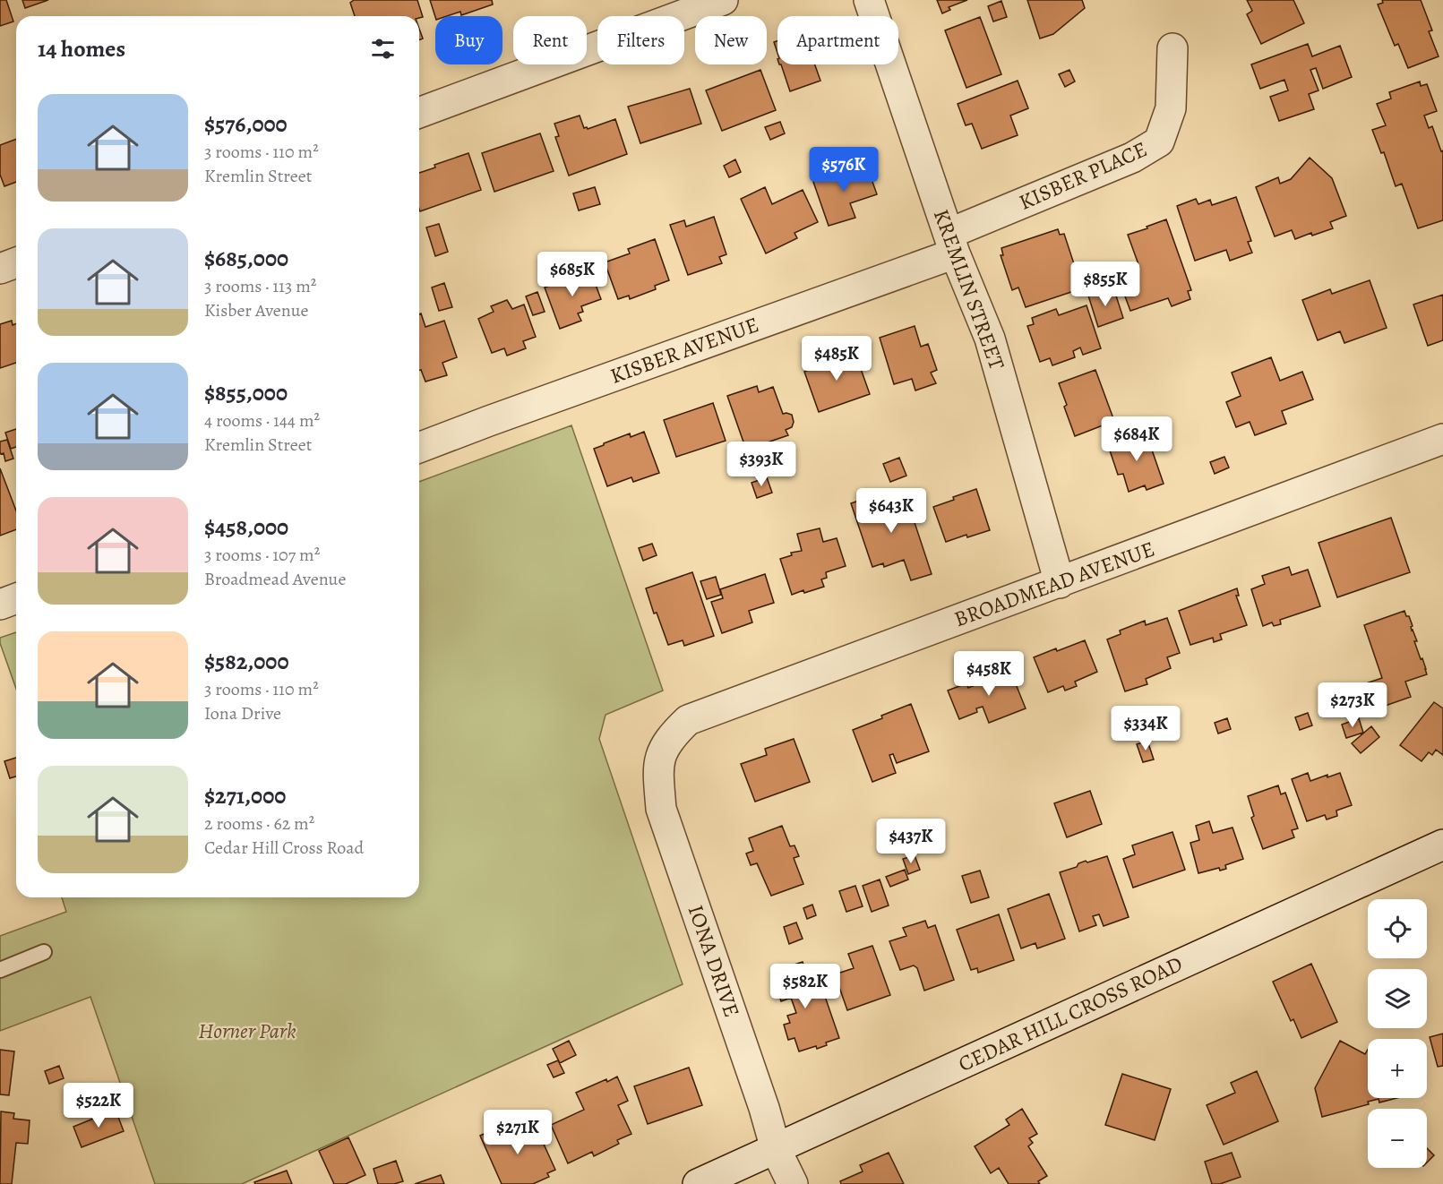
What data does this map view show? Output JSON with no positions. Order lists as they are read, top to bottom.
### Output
{
  "streets": {
    "street": [
      "KISBER PLACE",
      "KREMLIN STREET",
      "KISBER AVENUE",
      "BROADMEAD AVENUE",
      "IONA DRIVE",
      "CEDAR HILL CROSS ROAD"
    ]
  },
  "crossings": [
    ["KISBER PLACE", "KREMLIN STREET"],
    ["KISBER PLACE", "KISBER AVENUE"],
    ["KREMLIN STREET", "KISBER AVENUE"],
    ["KREMLIN STREET", "BROADMEAD AVENUE"],
    ["BROADMEAD AVENUE", "IONA DRIVE"],
    ["IONA DRIVE", "CEDAR HILL CROSS ROAD"]
  ],
  "parks": ["Horner Park"],
  "page": {
    "chip": [
      "Buy",
      "Rent",
      "Filters",
      "New",
      "Apartment"
    ],
    "heading": "14 homes",
    "list": [
      {
        "name": "$576,000",
        "note": "3 rooms · 110 m² · Kremlin Street"
      },
      {
        "name": "$685,000",
        "note": "3 rooms · 113 m² · Kisber Avenue"
      },
      {
        "name": "$855,000",
        "note": "4 rooms · 144 m² · Kremlin Street"
      },
      {
        "name": "$458,000",
        "note": "3 rooms · 107 m² · Broadmead Avenue"
      },
      {
        "name": "$582,000",
        "note": "3 rooms · 110 m² · Iona Drive"
      },
      {
        "name": "$271,000",
        "note": "2 rooms · 62 m² · Cedar Hill Cross Road"
      }
    ],
    "price": [
      "$576K",
      "$685K",
      "$855K",
      "$485K",
      "$684K",
      "$393K",
      "$643K",
      "$458K",
      "$273K",
      "$334K",
      "$437K",
      "$582K",
      "$522K",
      "$271K"
    ],
    "map_buttons": ["+", "−"]
  }
}
